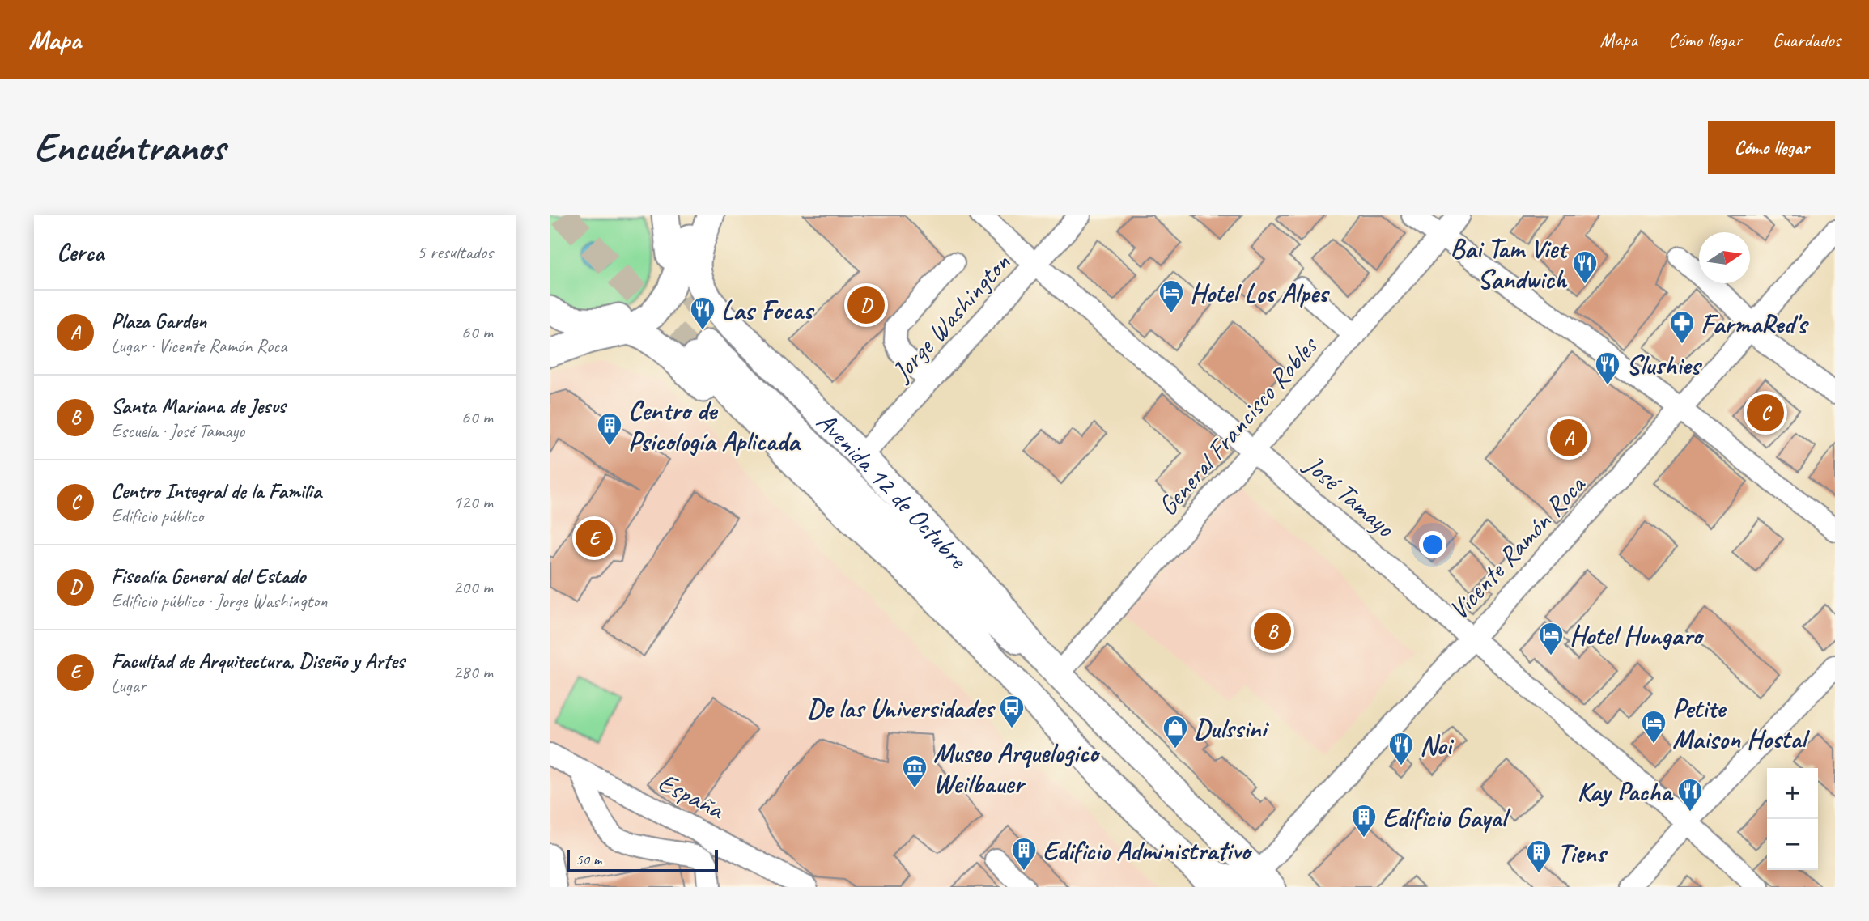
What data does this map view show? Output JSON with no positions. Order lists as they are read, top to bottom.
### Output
{
  "streets": {
    "main road": ["Avenida 12 de Octubre"],
    "street": [
      "Jorge Washington",
      "General Francisco Robles",
      "José Tamayo",
      "Vicente Ramón Roca",
      "España"
    ]
  },
  "crossings": [
    ["Jorge Washington", "Avenida 12 de Octubre"],
    ["Jorge Washington", "José Tamayo"],
    ["General Francisco Robles", "Avenida 12 de Octubre"],
    ["General Francisco Robles", "José Tamayo"],
    ["Avenida 12 de Octubre", "Vicente Ramón Roca"],
    ["José Tamayo", "Vicente Ramón Roca"]
  ],
  "places": {
    "restaurant": [
      "Bai Tam Viet Sandwich",
      "Las Focas",
      "Slushies",
      "Noi",
      "Kay Pacha"
    ],
    "hotel": ["Hotel Los Alpes", "Hotel Hungaro", "Petite Maison Hostal"],
    "pharmacy": ["FarmaRed's"],
    "building": [
      "Centro de Psicología Aplicada",
      "Edificio Gayal",
      "Edificio Administrativo",
      "Tiens"
    ],
    "bus stop": ["De las Universidades"],
    "shop": ["Dulssini"],
    "museum": ["Museo Arquelogico Weilbauer"]
  },
  "scale_bar": "50 m",
  "north": "right",
  "page": {
    "header": "Mapa",
    "nav": ["Mapa", "Cómo llegar", "Guardados"],
    "buttons": "Cómo llegar",
    "title": "Encuéntranos",
    "heading": ["Cerca", "5 resultados"],
    "pins": [
      "D",
      "C",
      "A",
      "E",
      "B"
    ],
    "list": [
      {
        "mark": "A",
        "name": "Plaza Garden",
        "note": "Lugar · Vicente Ramón Roca",
        "value": "60 m"
      },
      {
        "mark": "B",
        "name": "Santa Mariana de Jesus",
        "note": "Escuela · José Tamayo",
        "value": "60 m"
      },
      {
        "mark": "C",
        "name": "Centro Integral de la Familia",
        "note": "Edificio público",
        "value": "120 m"
      },
      {
        "mark": "D",
        "name": "Fiscalía General del Estado",
        "note": "Edificio público · Jorge Washington",
        "value": "200 m"
      },
      {
        "mark": "E",
        "name": "Facultad de Arquitectura, Diseño y Artes",
        "note": "Lugar",
        "value": "280 m"
      }
    ],
    "map_buttons": ["+", "−"],
    "scale": "50 m"
  }
}
